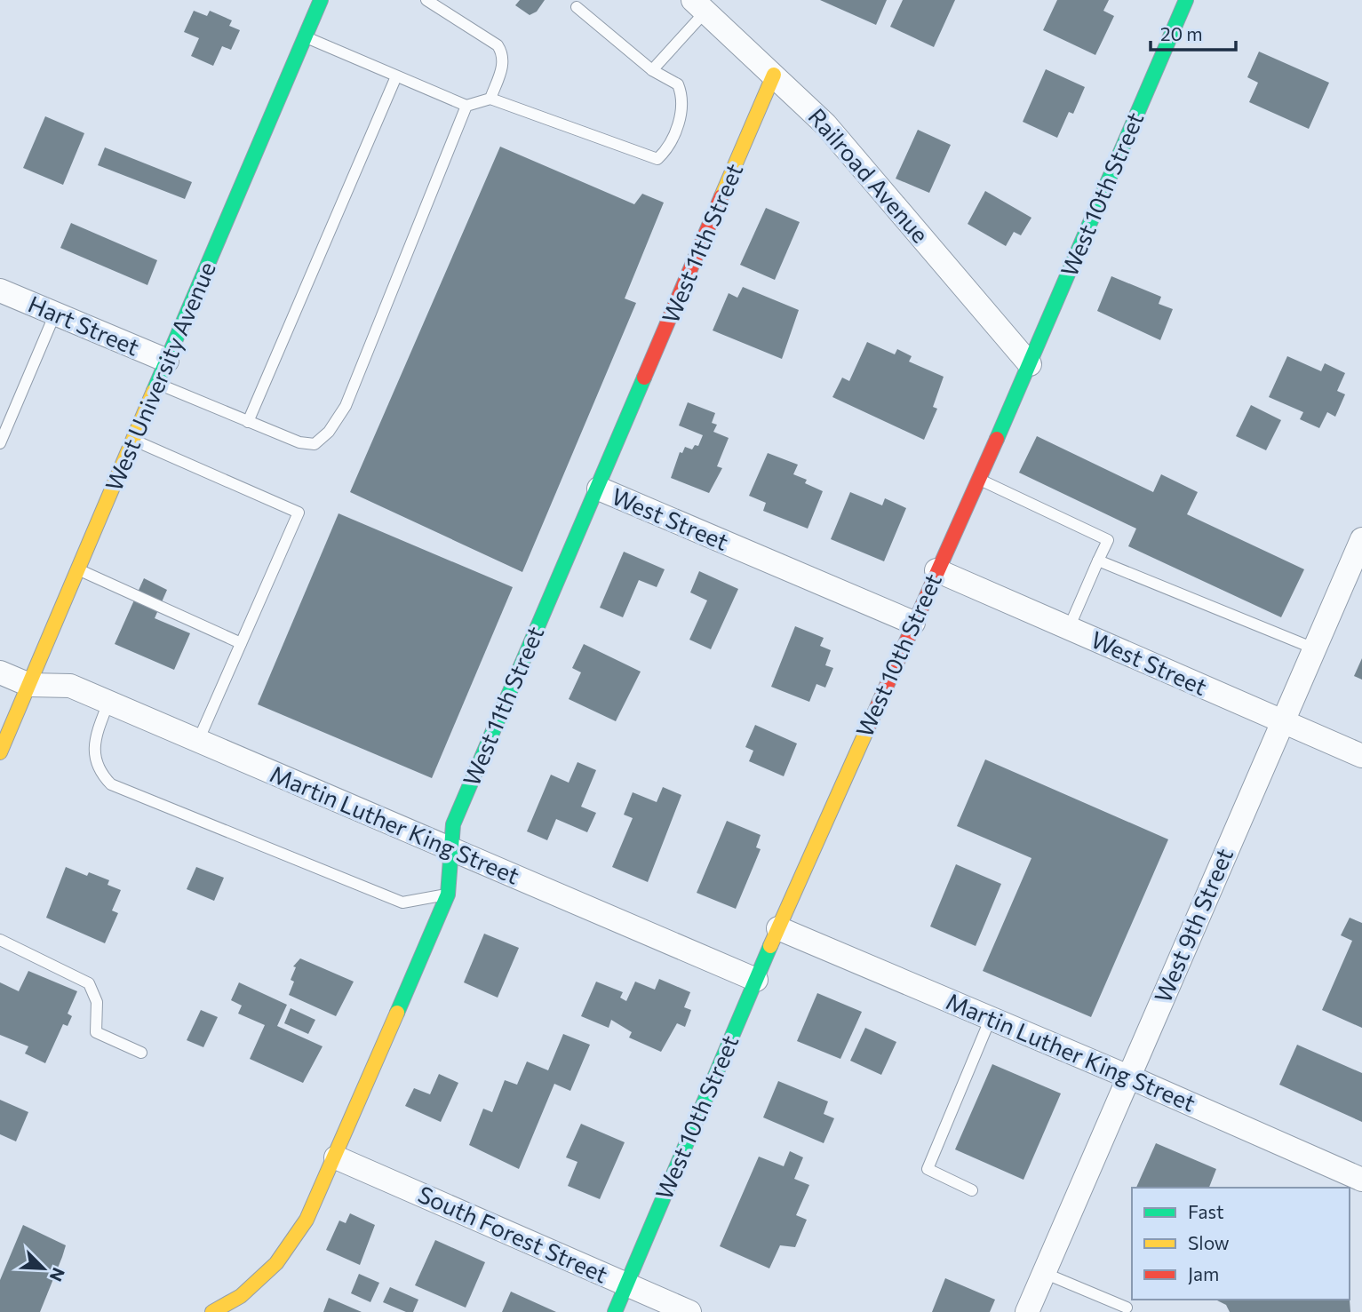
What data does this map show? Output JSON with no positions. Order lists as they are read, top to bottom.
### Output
{
  "streets": {
    "street": [
      "Railroad Avenue",
      "West 10th Street",
      "West 11th Street",
      "Hart Street",
      "West University Avenue",
      "West Street",
      "Martin Luther King Street",
      "West 9th Street",
      "South Forest Street"
    ]
  },
  "crossings": [
    ["Railroad Avenue", "West 10th Street"],
    ["Railroad Avenue", "West 11th Street"],
    ["West 10th Street", "West Street"],
    ["West 10th Street", "Martin Luther King Street"],
    ["West 10th Street", "South Forest Street"],
    ["West 11th Street", "West Street"],
    ["West 11th Street", "Martin Luther King Street"],
    ["West 11th Street", "South Forest Street"],
    ["Hart Street", "West University Avenue"],
    ["West University Avenue", "Martin Luther King Street"],
    ["West Street", "West 9th Street"],
    ["Martin Luther King Street", "West 9th Street"]
  ],
  "legend": ["Fast", "Slow", "Jam"],
  "scale_bar": "20 m",
  "north": "bottom right"
}
